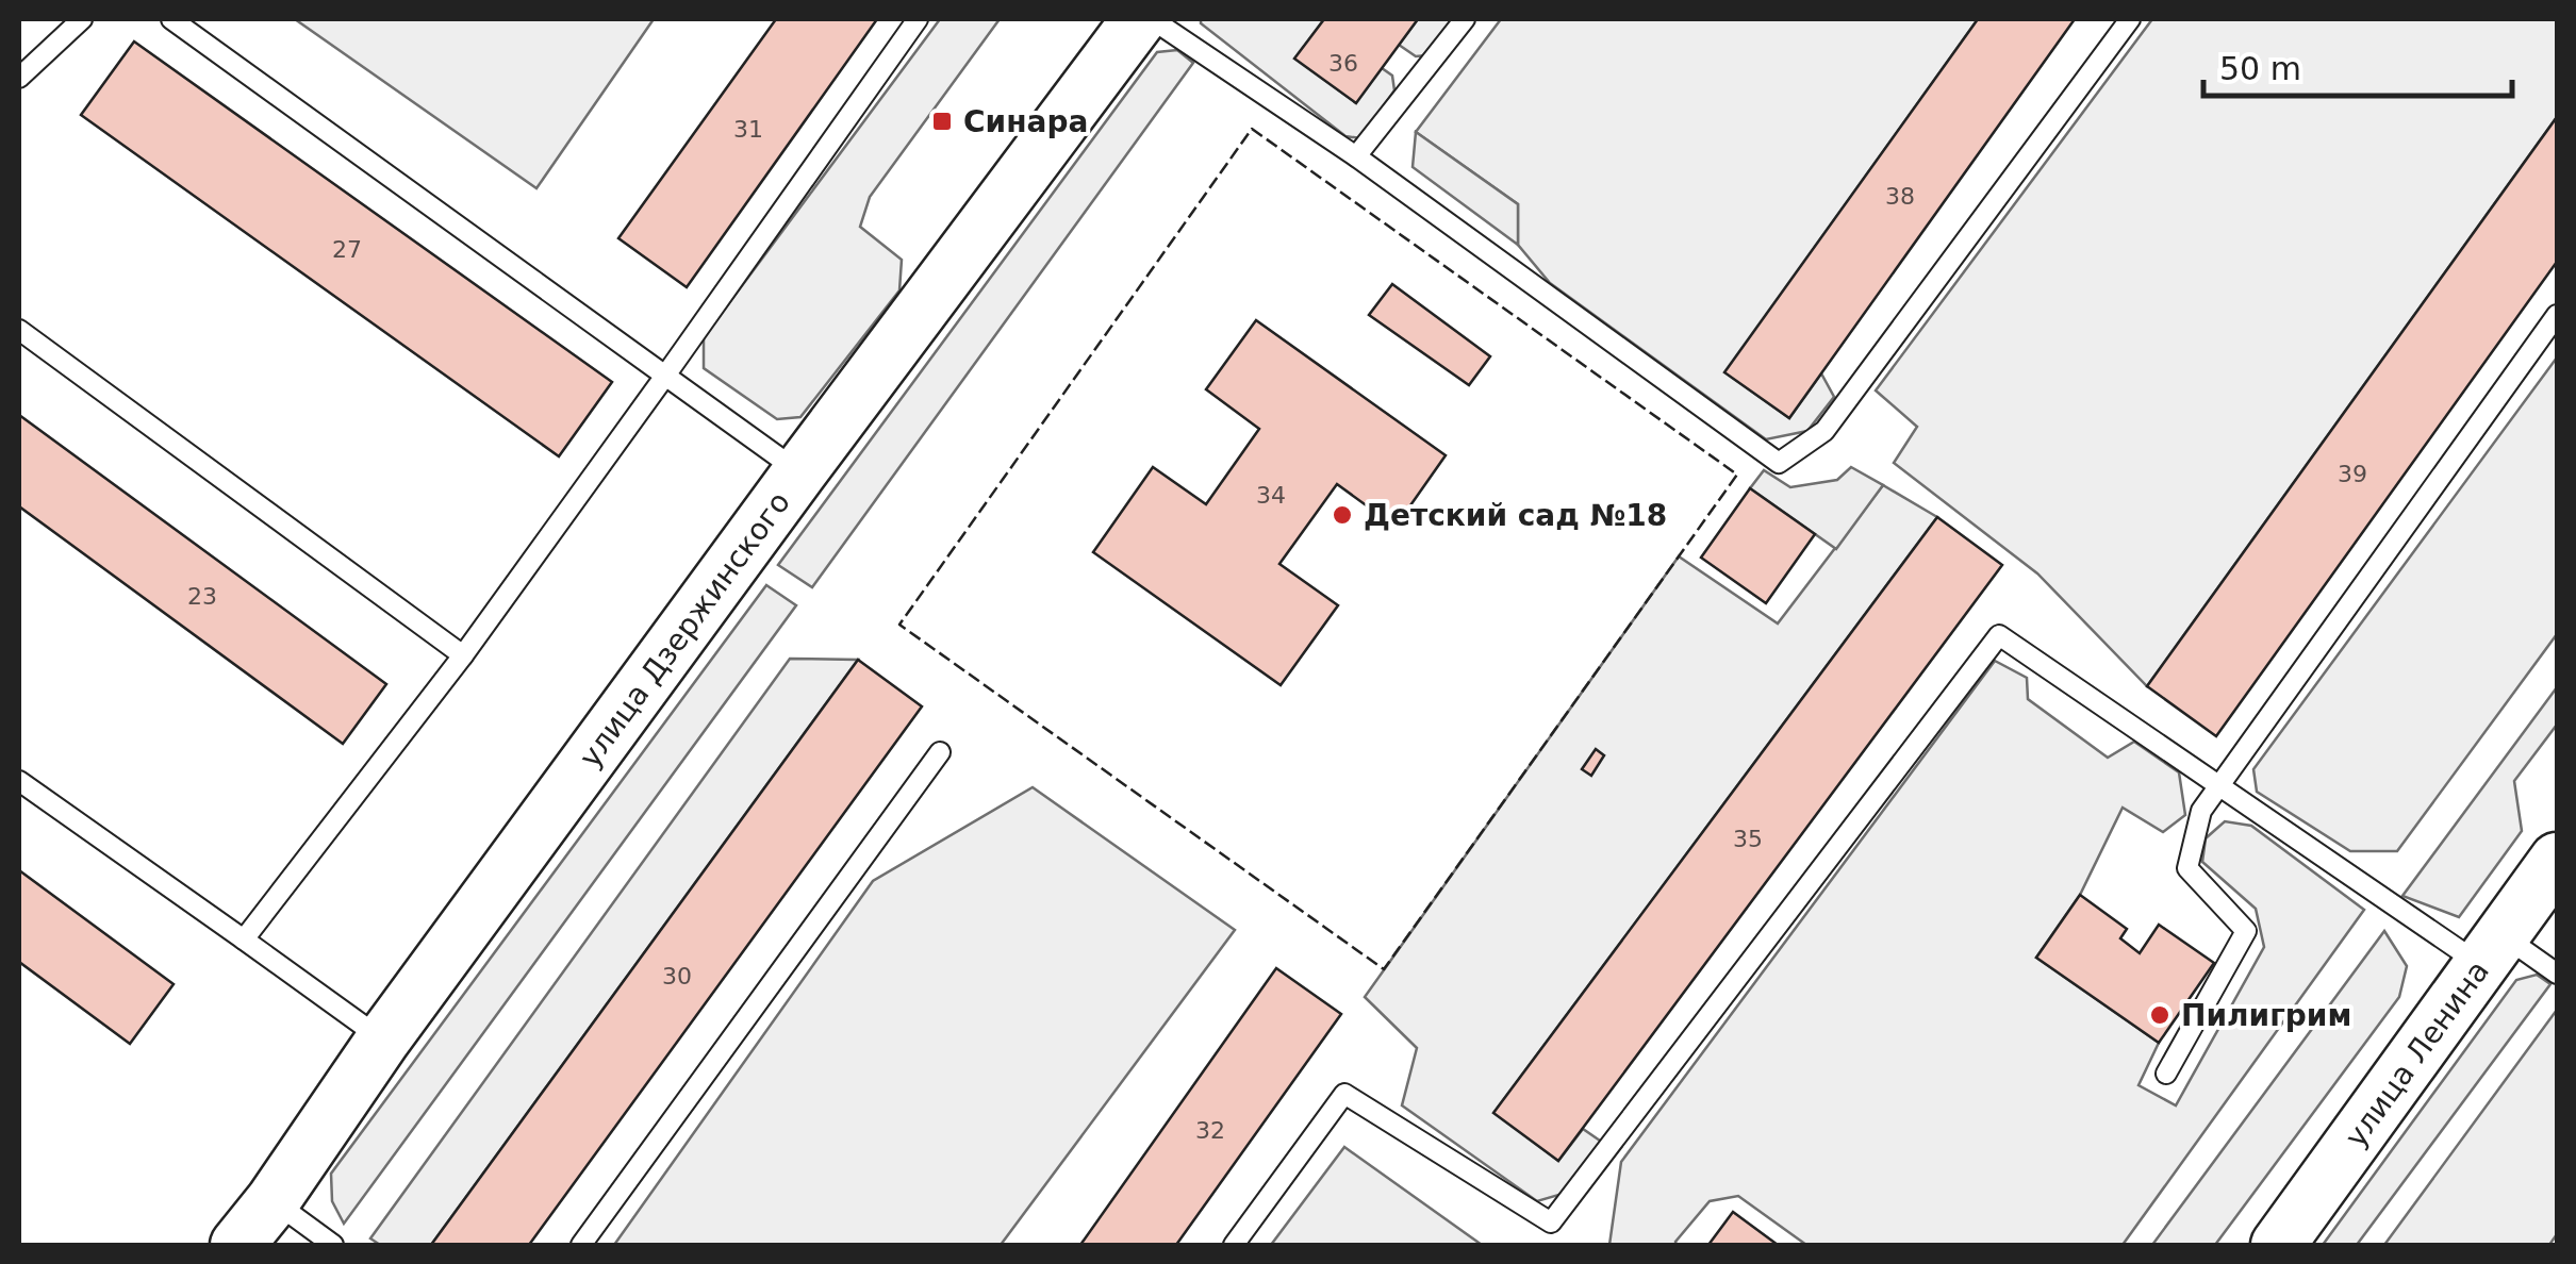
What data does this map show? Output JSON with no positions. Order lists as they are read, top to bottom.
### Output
{
  "streets": {
    "street": ["улица Дзержинского", "улица Ленина"]
  },
  "places": {
    "transit": ["Синара"],
    "other": ["Детский сад №18", "Пилигрим"]
  },
  "house_numbers": [
    "36",
    "31",
    "38",
    "27",
    "39",
    "34",
    "23",
    "35",
    "30",
    "32"
  ],
  "scale_bar": "50 m"
}
